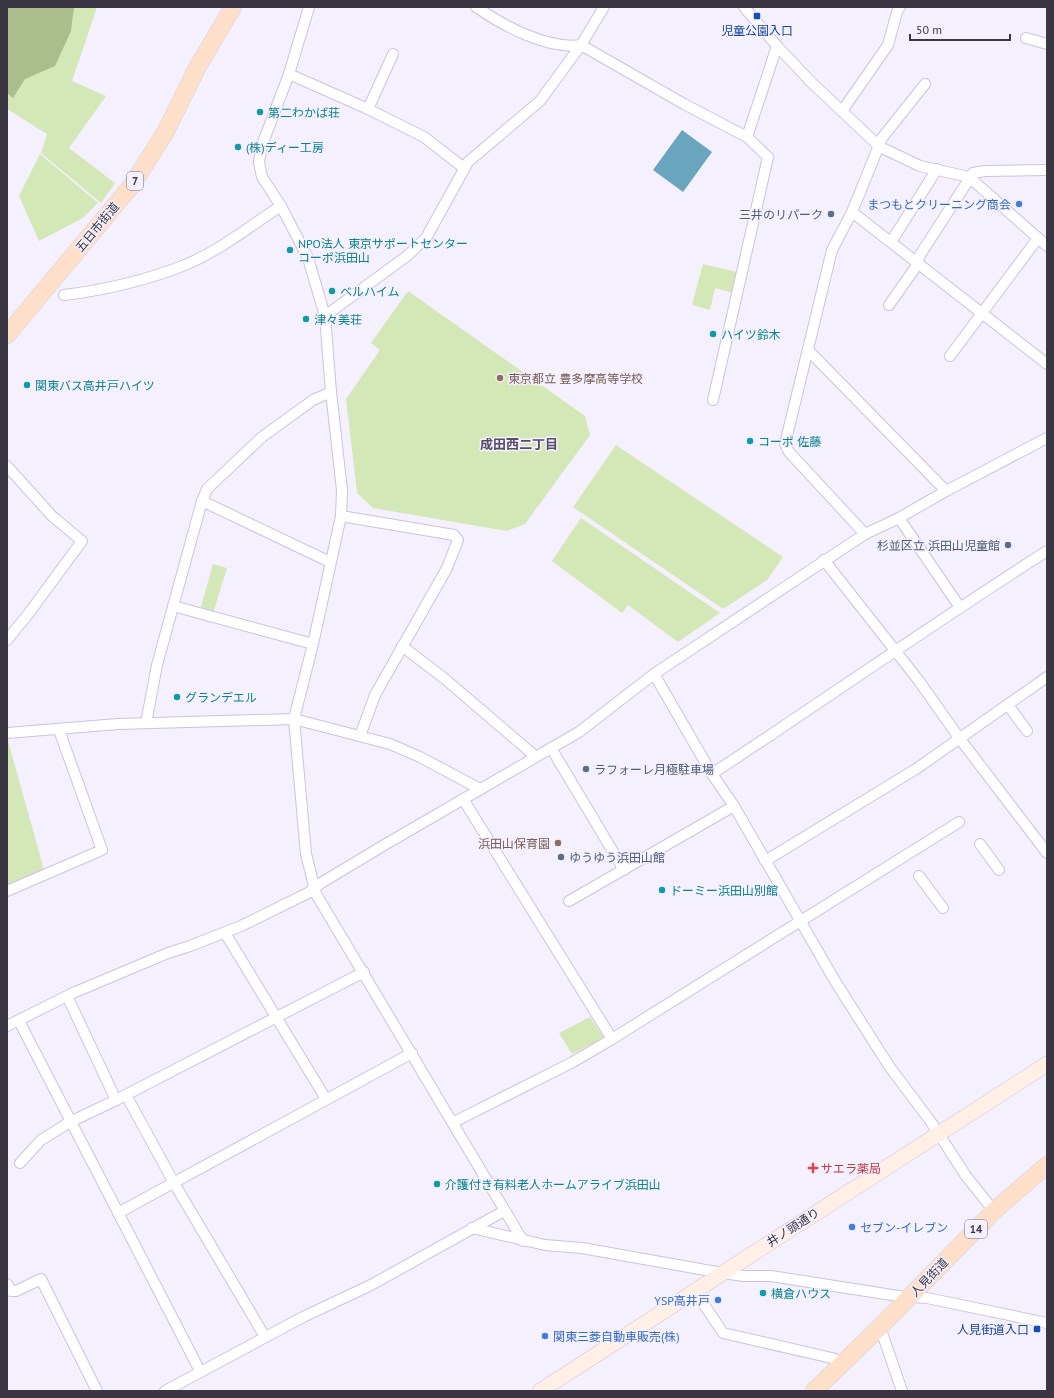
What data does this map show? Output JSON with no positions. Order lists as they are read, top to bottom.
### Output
{
  "streets": {
    "main road": [
      "7",
      "五日市街道",
      "井ノ頭通り",
      "14",
      "人見街道"
    ]
  },
  "districts": ["成田西二丁目"],
  "places": {
    "transit": ["児童公園入口", "人見街道入口"],
    "other": [
      "第二わかば荘",
      "(株)ディー工房",
      "まつもとクリーニング商会",
      "三井のリパーク",
      "NPO法人 東京サポートセンター コーポ浜田山",
      "ベルハイム",
      "津々美荘",
      "ハイツ鈴木",
      "東京都立 豊多摩高等学校",
      "関東バス高井戸ハイツ",
      "コーポ 佐藤",
      "杉並区立 浜田山児童館",
      "グランデエル",
      "ラフォーレ月極駐車場",
      "浜田山保育園",
      "ゆうゆう浜田山館",
      "ドーミー浜田山別館",
      "介護付き有料老人ホームアライブ浜田山",
      "セブン-イレブン",
      "横倉ハウス",
      "YSP高井戸",
      "関東三菱自動車販売(株)"
    ],
    "health": ["サエラ薬局"]
  },
  "scale_bar": "50 m"
}
